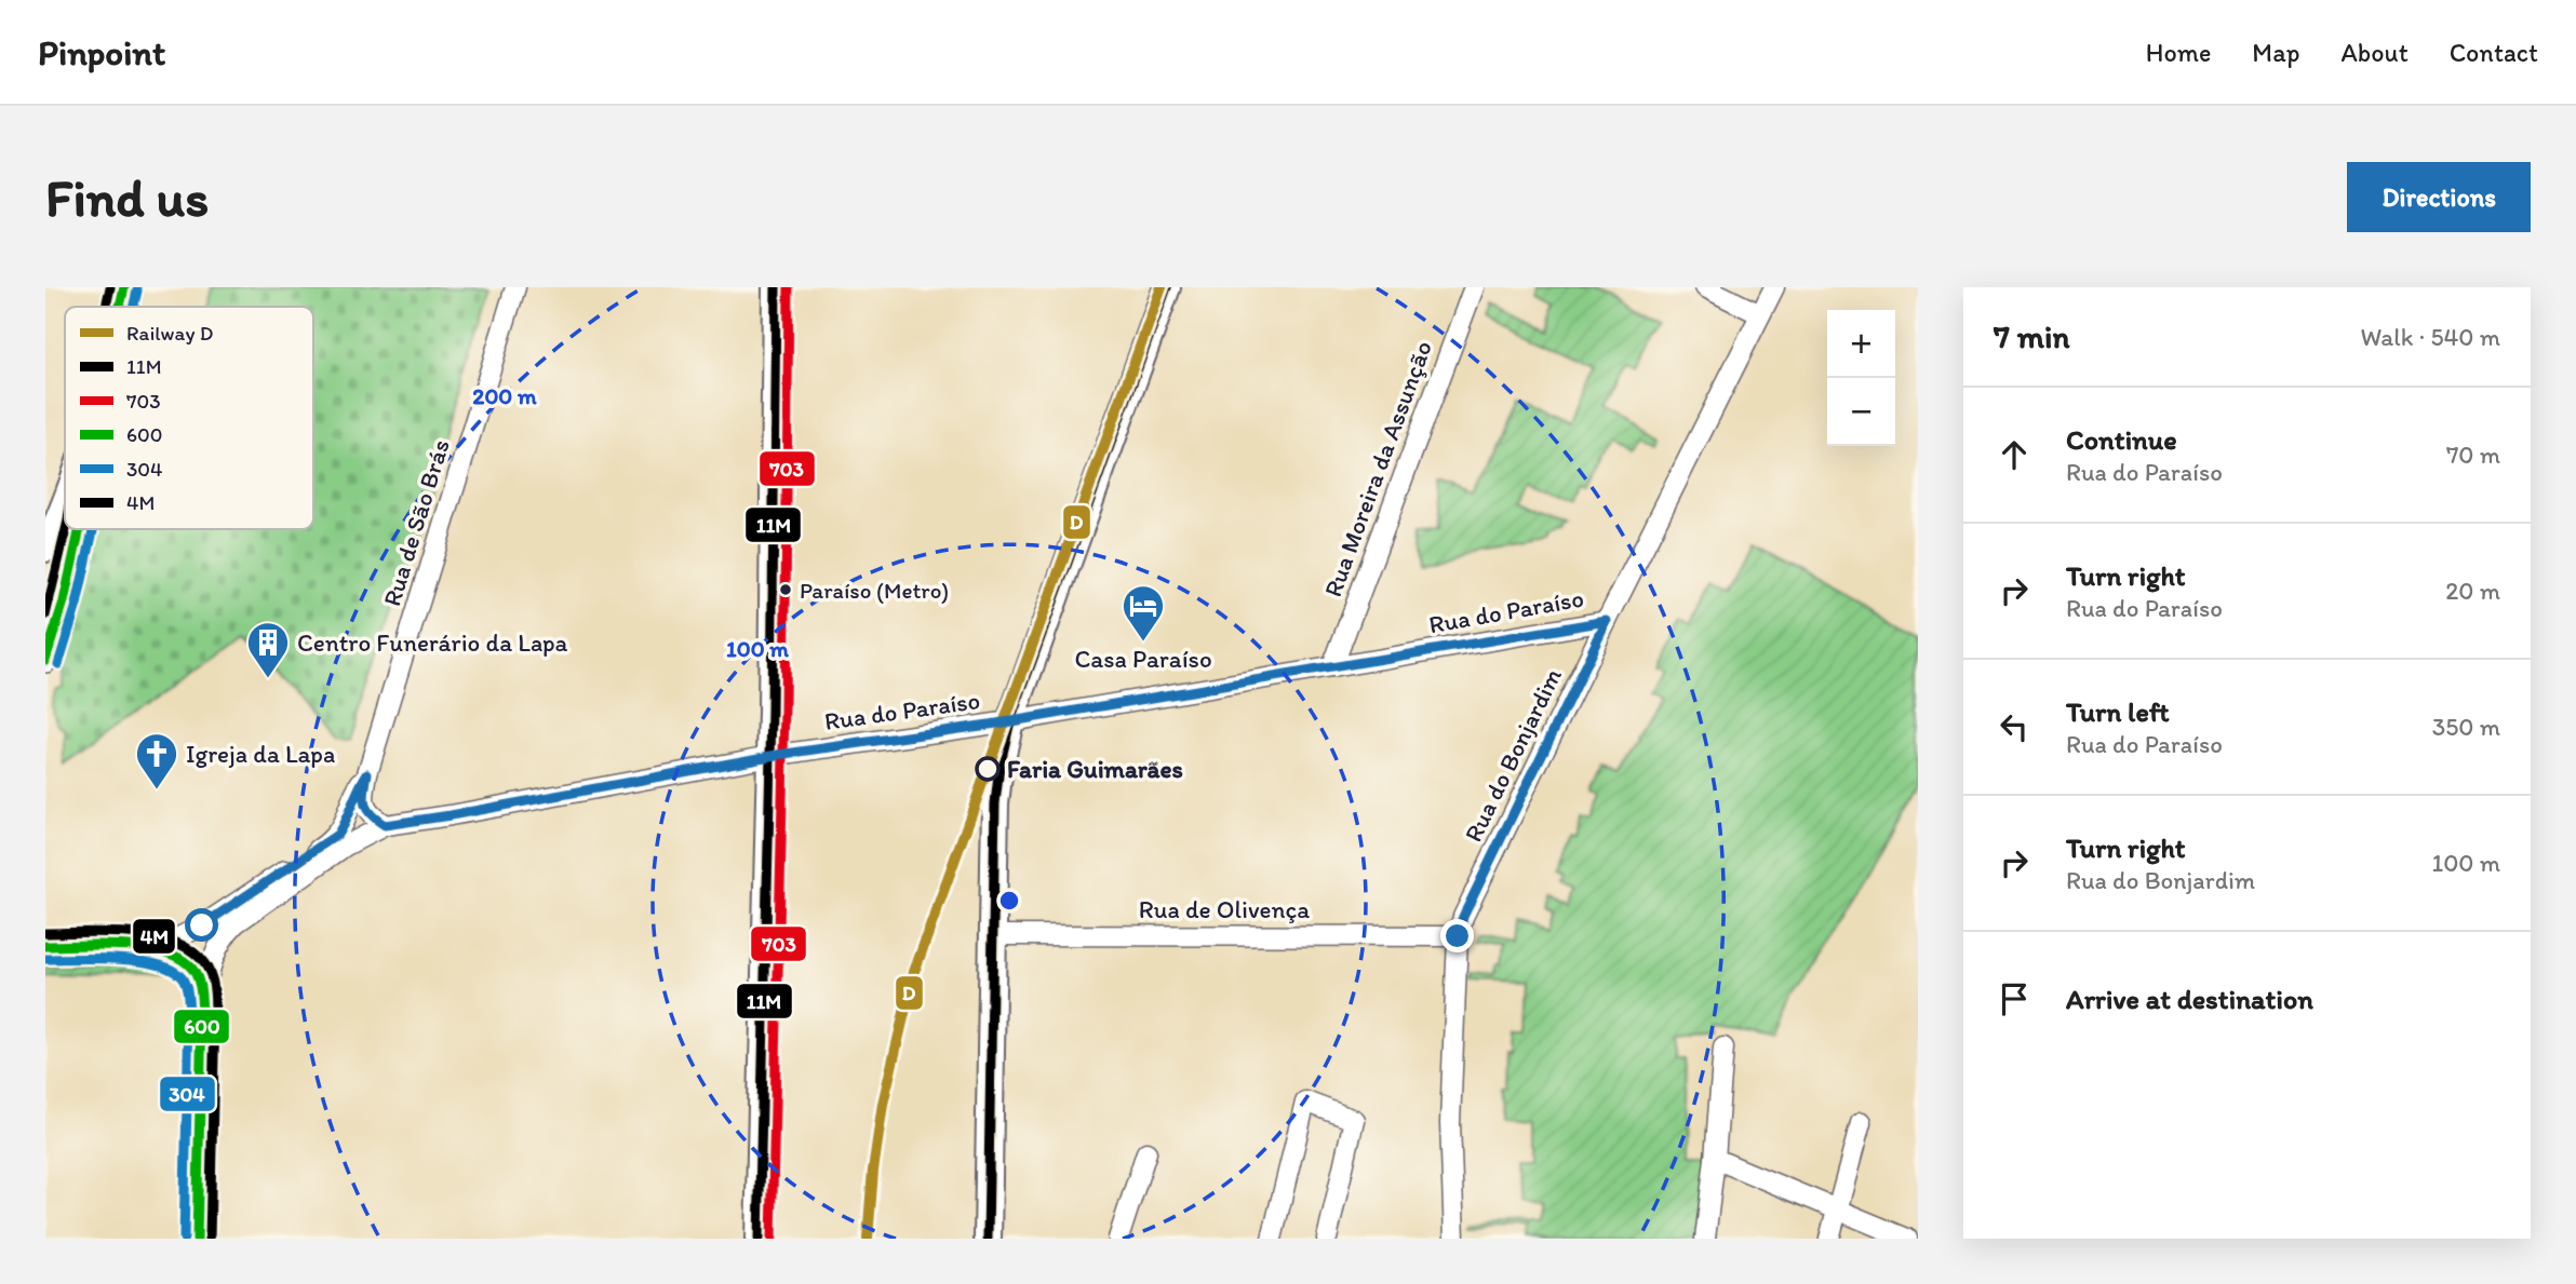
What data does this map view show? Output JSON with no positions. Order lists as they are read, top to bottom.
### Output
{
  "streets": {
    "street": [
      "Rua Moreira da Assunção",
      "Rua de São Brás",
      "Rua do Paraíso",
      "Rua do Bonjardim",
      "Rua de Olivença"
    ]
  },
  "crossings": [
    ["Rua Moreira da Assunção", "Rua do Paraíso"],
    ["Rua do Paraíso", "Rua do Bonjardim"],
    ["Rua do Bonjardim", "Rua de Olivença"]
  ],
  "places": {
    "other": ["Paraíso (Metro)", "Faria Guimarães"],
    "hotel": ["Casa Paraíso"],
    "building": ["Centro Funerário da Lapa"],
    "church": ["Igreja da Lapa"]
  },
  "lines": [
    "rail line D",
    "transit line 11M",
    "transit line 703",
    "transit line 600",
    "transit line 4M",
    "transit line 304"
  ],
  "legend": [
    "Railway D",
    "11M",
    "703",
    "600",
    "304",
    "4M"
  ],
  "page": {
    "header": "Pinpoint",
    "nav": [
      "Home",
      "Map",
      "About",
      "Contact"
    ],
    "buttons": "Directions",
    "title": "Find us",
    "heading": ["7 min", "Walk · 540 m"],
    "map_buttons": ["+", "−"],
    "list": [
      ["Continue", "Rua do Paraíso", "70 m"],
      ["Turn right", "Rua do Paraíso", "20 m"],
      ["Turn left", "Rua do Paraíso", "350 m"],
      ["Turn right", "Rua do Bonjardim", "100 m"],
      "Arrive at destination"
    ]
  },
  "rings": ["200 m", "100 m"]
}
